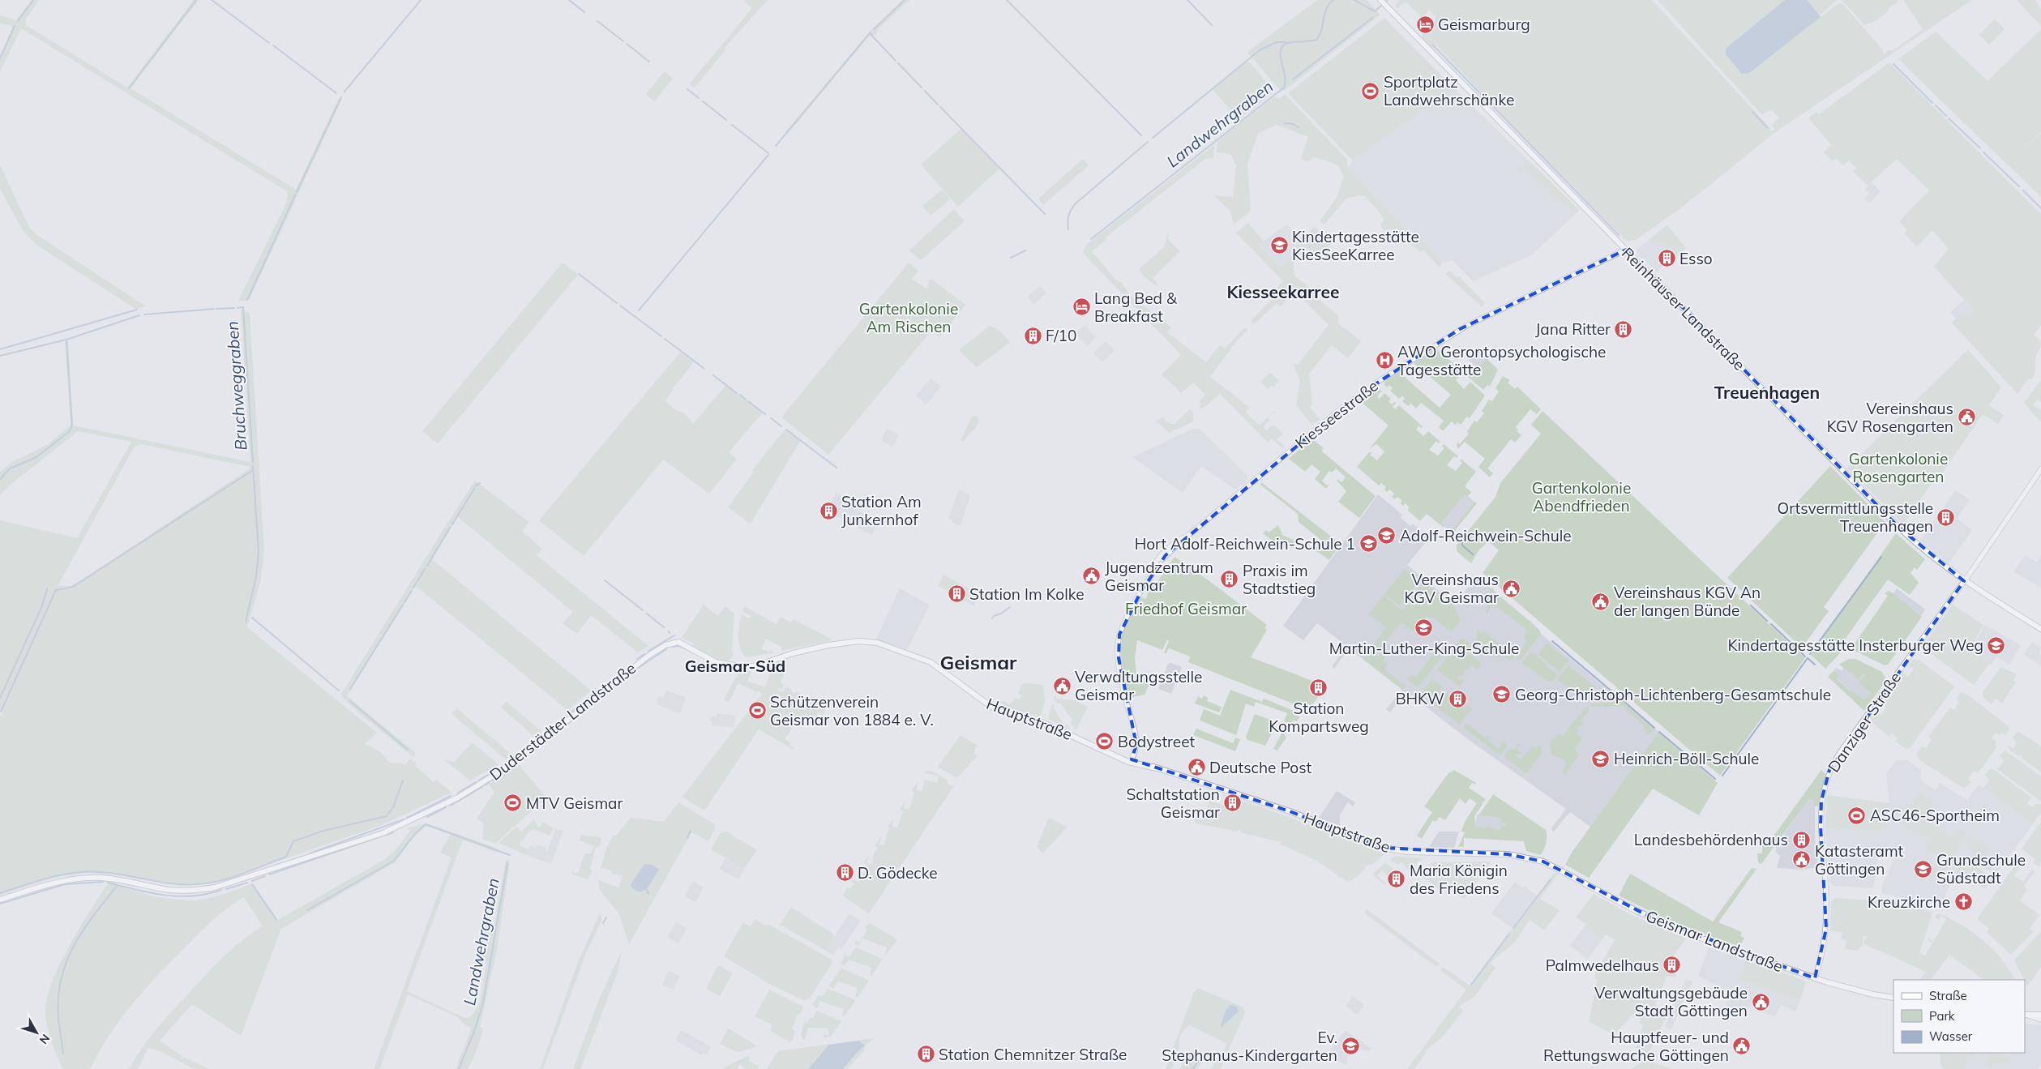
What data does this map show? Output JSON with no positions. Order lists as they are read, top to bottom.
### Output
{
  "streets": {
    "main road": [
      "Reinhäuser Landstraße",
      "Hauptstraße",
      "Duderstädter Landstraße",
      "Geismar Landstraße"
    ],
    "street": ["Kiesseestraße", "Danziger Straße"]
  },
  "crossings": [
    ["Reinhäuser Landstraße", "Kiesseestraße"],
    ["Reinhäuser Landstraße", "Danziger Straße"],
    ["Kiesseestraße", "Hauptstraße"],
    ["Hauptstraße", "Duderstädter Landstraße"],
    ["Hauptstraße", "Geismar Landstraße"],
    ["Danziger Straße", "Geismar Landstraße"]
  ],
  "districts": [
    "Kiesseekarree",
    "Treuenhagen",
    "Geismar",
    "Geismar-Süd"
  ],
  "water": ["Landwehrgraben", "Bruchweggraben"],
  "parks": [
    "Gartenkolonie Am Rischen",
    "Gartenkolonie Rosengarten",
    "Gartenkolonie Abendfrieden",
    "Friedhof Geismar"
  ],
  "places": {
    "hotel": ["Geismarburg", "Lang Bed & Breakfast"],
    "sports": [
      "Sportplatz Landwehrschänke",
      "Schützenverein Geismar von 1884 e. V.",
      "Bodystreet",
      "MTV Geismar",
      "ASC46-Sportheim"
    ],
    "school or university": [
      "Kindertagesstätte KiesSeeKarree",
      "Adolf-Reichwein-Schule",
      "Hort Adolf-Reichwein-Schule 1",
      "Martin-Luther-King-Schule",
      "Kindertagesstätte Insterburger Weg",
      "Georg-Christoph-Lichtenberg-Gesamtschule",
      "Heinrich-Böll-Schule",
      "Grundschule Südstadt",
      "Ev. Stephanus-Kindergarten"
    ],
    "building": [
      "Esso",
      "Jana Ritter",
      "F/10",
      "Station Am Junkernhof",
      "Ortsvermittlungsstelle Treuenhagen",
      "Praxis im Stadtstieg",
      "Station Im Kolke",
      "Station Kompartsweg",
      "BHKW",
      "Schaltstation Geismar",
      "Landesbehördenhaus",
      "D. Gödecke",
      "Maria Königin des Friedens",
      "Palmwedelhaus",
      "Station Chemnitzer Straße"
    ],
    "hospital": ["AWO Gerontopsychologische Tagesstätte"],
    "public building": [
      "Vereinshaus KGV Rosengarten",
      "Jugendzentrum Geismar",
      "Vereinshaus KGV Geismar",
      "Vereinshaus KGV An der langen Bünde",
      "Verwaltungsstelle Geismar",
      "Deutsche Post",
      "Katasteramt Göttingen",
      "Verwaltungsgebäude Stadt Göttingen",
      "Hauptfeuer- und Rettungswache Göttingen"
    ],
    "church": ["Kreuzkirche"]
  },
  "legend": ["Straße", "Park", "Wasser"],
  "north": "bottom right"
}
